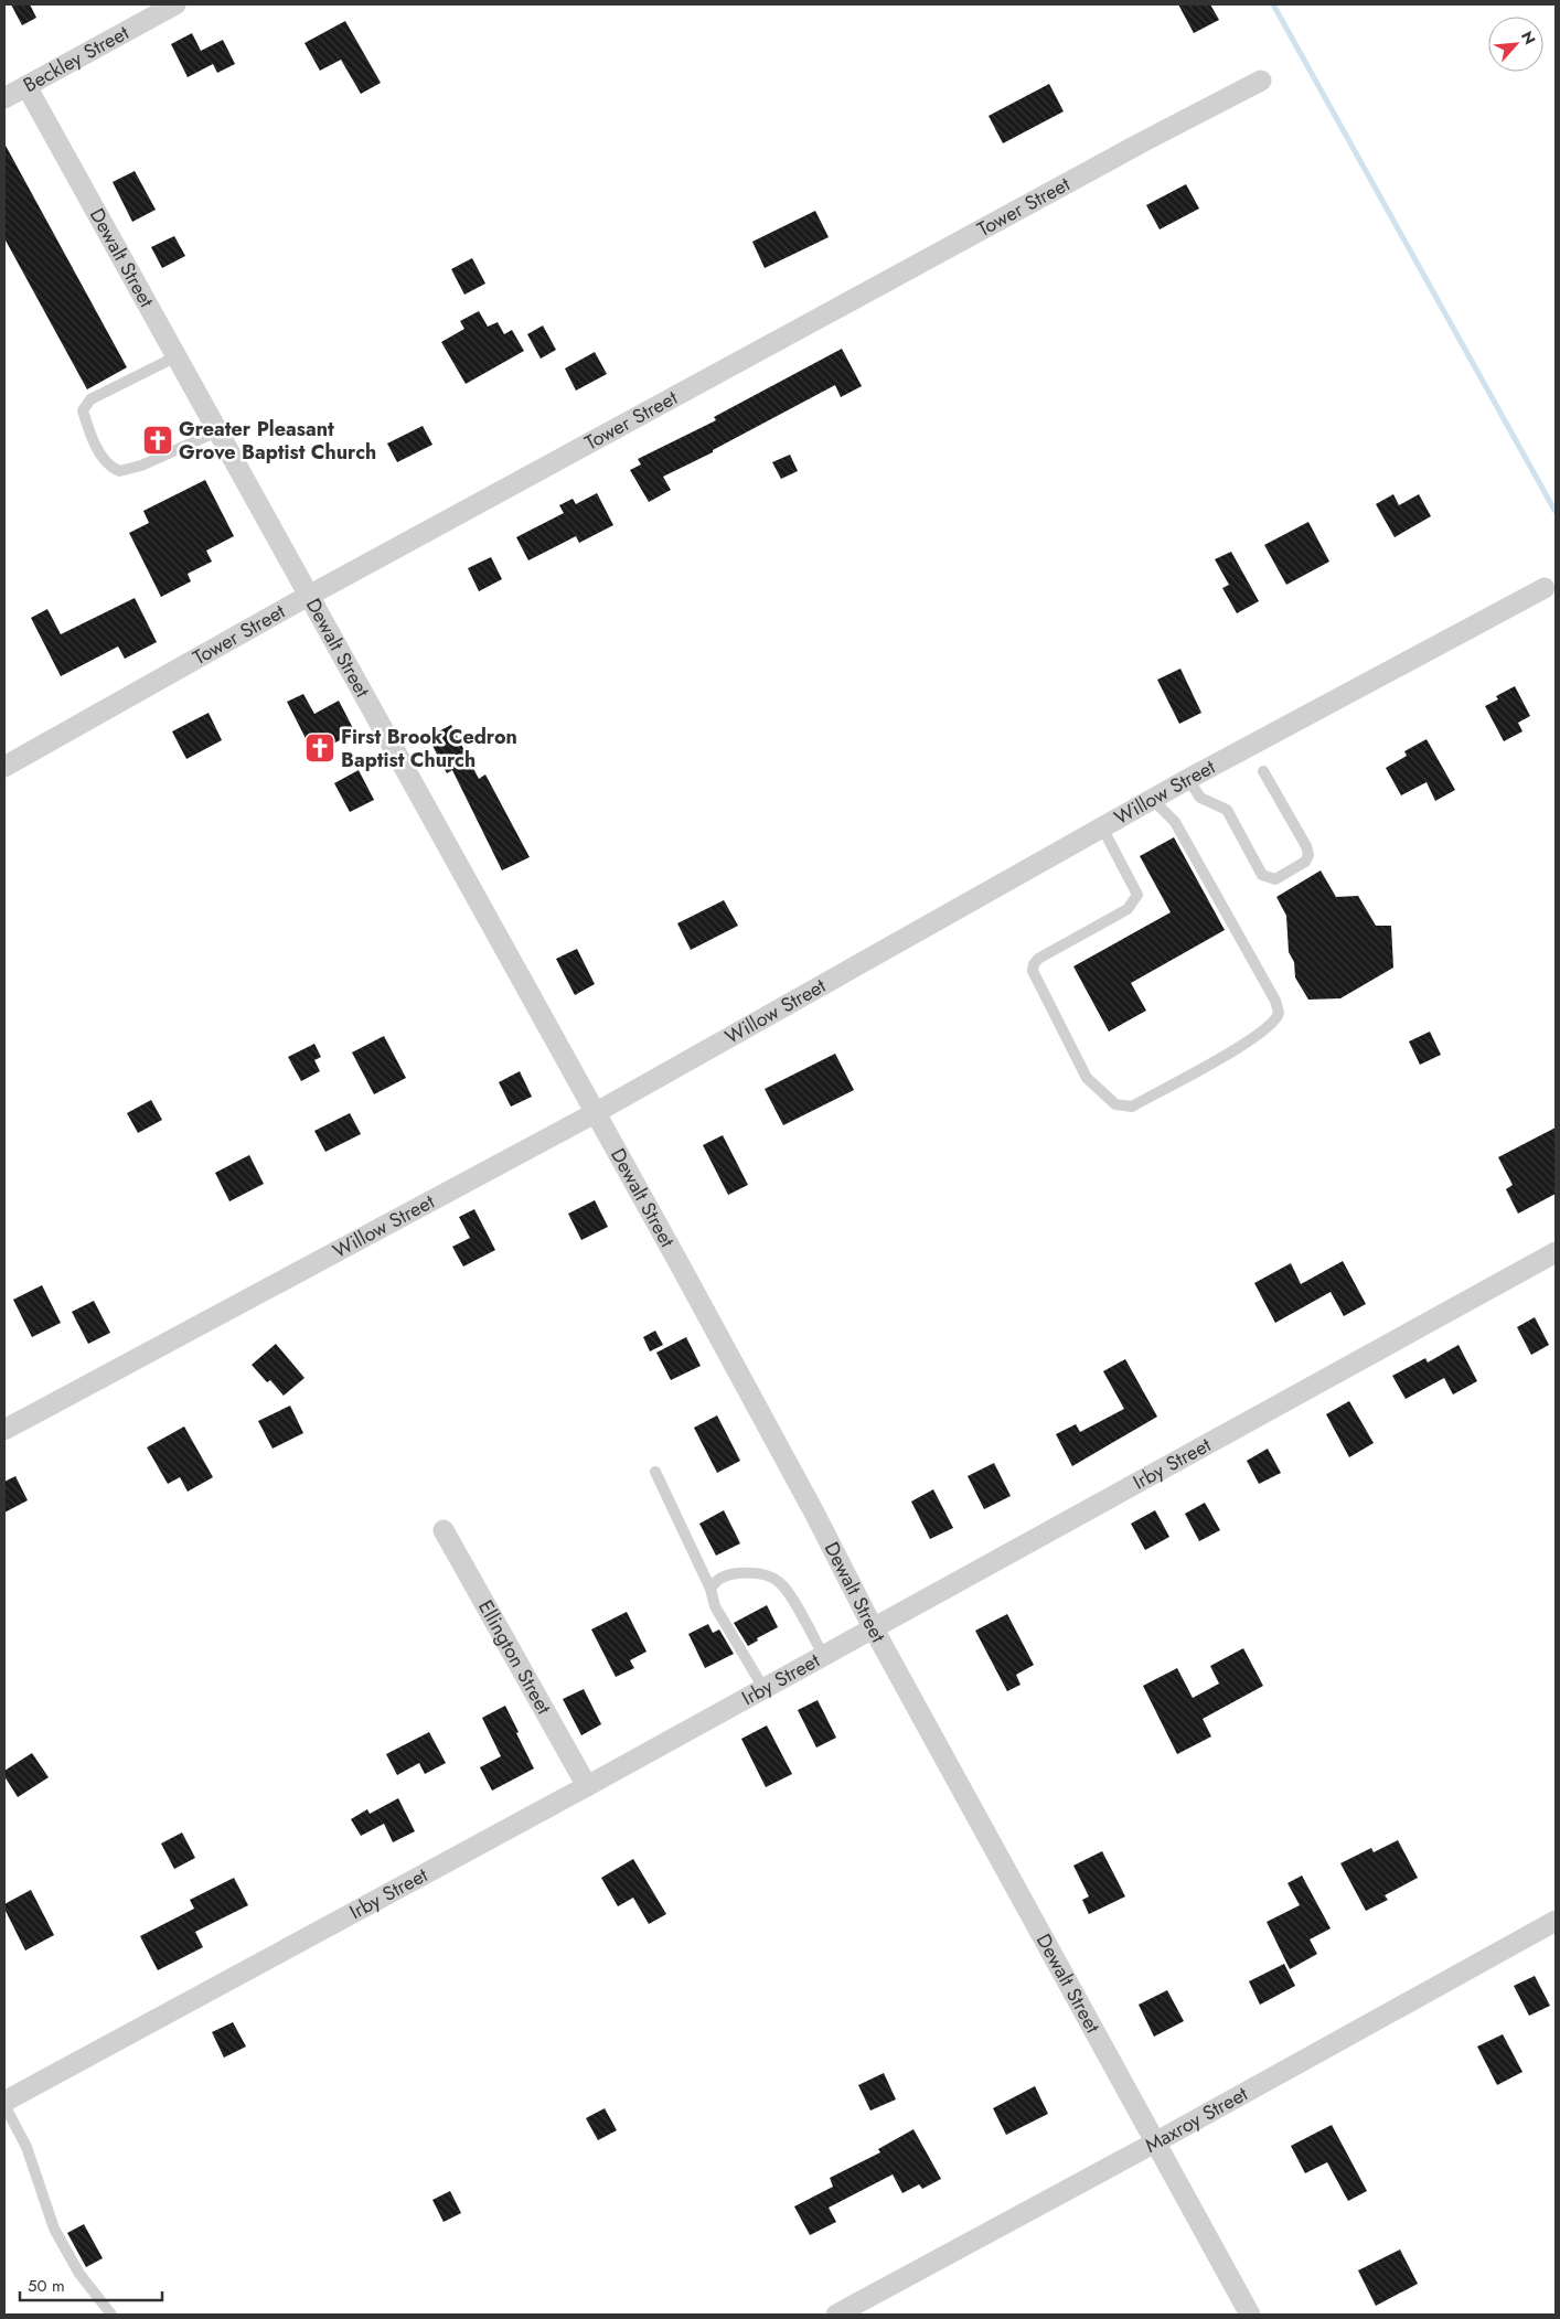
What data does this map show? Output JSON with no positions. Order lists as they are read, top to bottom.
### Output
{
  "streets": {
    "street": [
      "Beckley Street",
      "Tower Street",
      "Dewalt Street",
      "Willow Street",
      "Irby Street",
      "Ellington Street",
      "Maxroy Street"
    ]
  },
  "crossings": [
    ["Beckley Street", "Dewalt Street"],
    ["Tower Street", "Dewalt Street"],
    ["Dewalt Street", "Willow Street"],
    ["Dewalt Street", "Irby Street"],
    ["Dewalt Street", "Maxroy Street"],
    ["Irby Street", "Ellington Street"]
  ],
  "places": {
    "church": ["Greater Pleasant Grove Baptist Church", "First Brook Cedron Baptist Church"]
  },
  "scale_bar": "50 m",
  "north": "top right"
}
